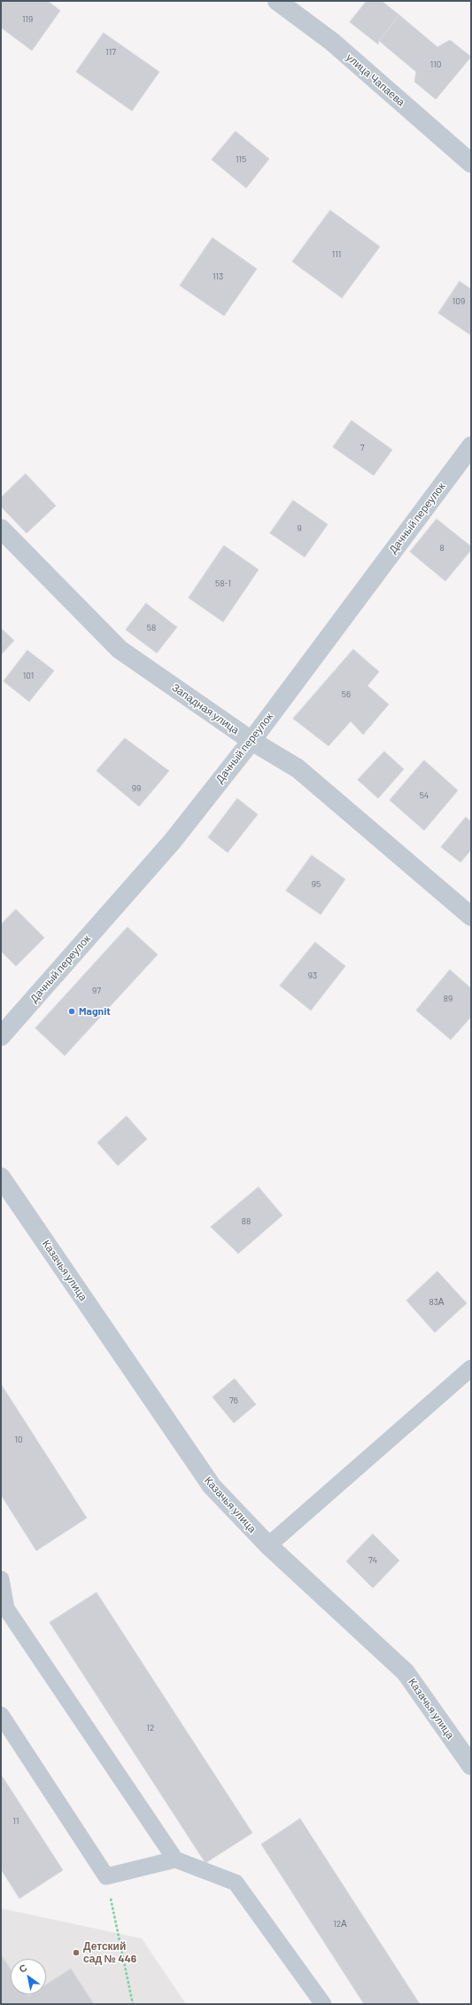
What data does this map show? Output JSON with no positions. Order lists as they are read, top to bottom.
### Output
{
  "streets": {
    "street": [
      "улица Чапаева",
      "Дачный переулок",
      "Западная улица",
      "Казачья улица"
    ]
  },
  "crossings": [
    ["Дачный переулок", "Западная улица"]
  ],
  "places": ["Magnit", "Детский сад № 446"],
  "house_numbers": [
    "119",
    "117",
    "110",
    "115",
    "111",
    "113",
    "109",
    "7",
    "9",
    "8",
    "58-1",
    "58",
    "101",
    "56",
    "99",
    "54",
    "95",
    "93",
    "97",
    "89",
    "88",
    "83А",
    "76",
    "10",
    "74",
    "12",
    "11",
    "12А"
  ],
  "north": "top left"
}
